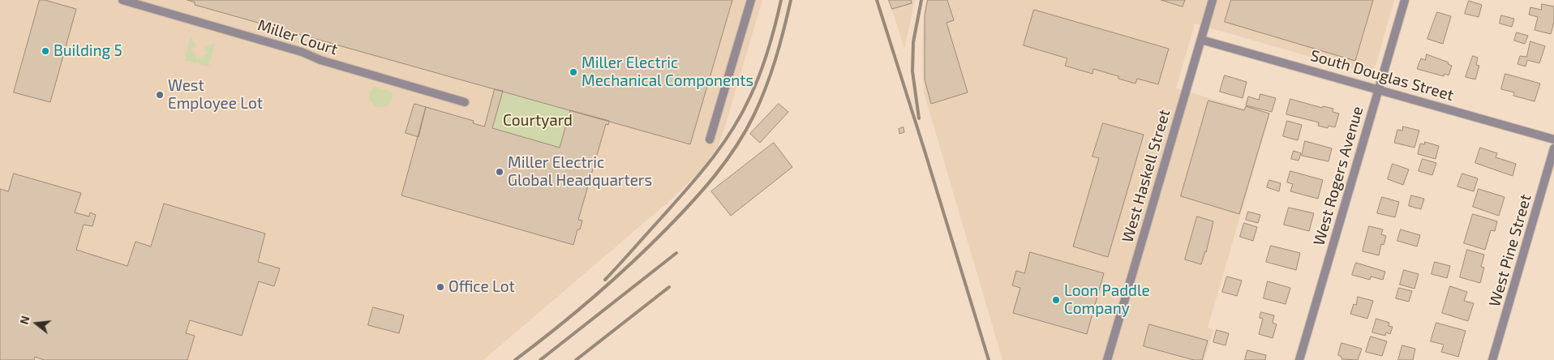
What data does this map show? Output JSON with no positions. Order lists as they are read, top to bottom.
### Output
{
  "streets": {
    "street": [
      "Miller Court",
      "South Douglas Street",
      "West Haskell Street",
      "West Rogers Avenue",
      "West Pine Street"
    ]
  },
  "crossings": [
    ["South Douglas Street", "West Haskell Street"],
    ["South Douglas Street", "West Rogers Avenue"]
  ],
  "parks": ["Courtyard"],
  "places": [
    "Building 5",
    "Miller Electric Mechanical Components",
    "West Employee Lot",
    "Miller Electric Global Headquarters",
    "Office Lot",
    "Loon Paddle Company"
  ],
  "north": "left"
}
